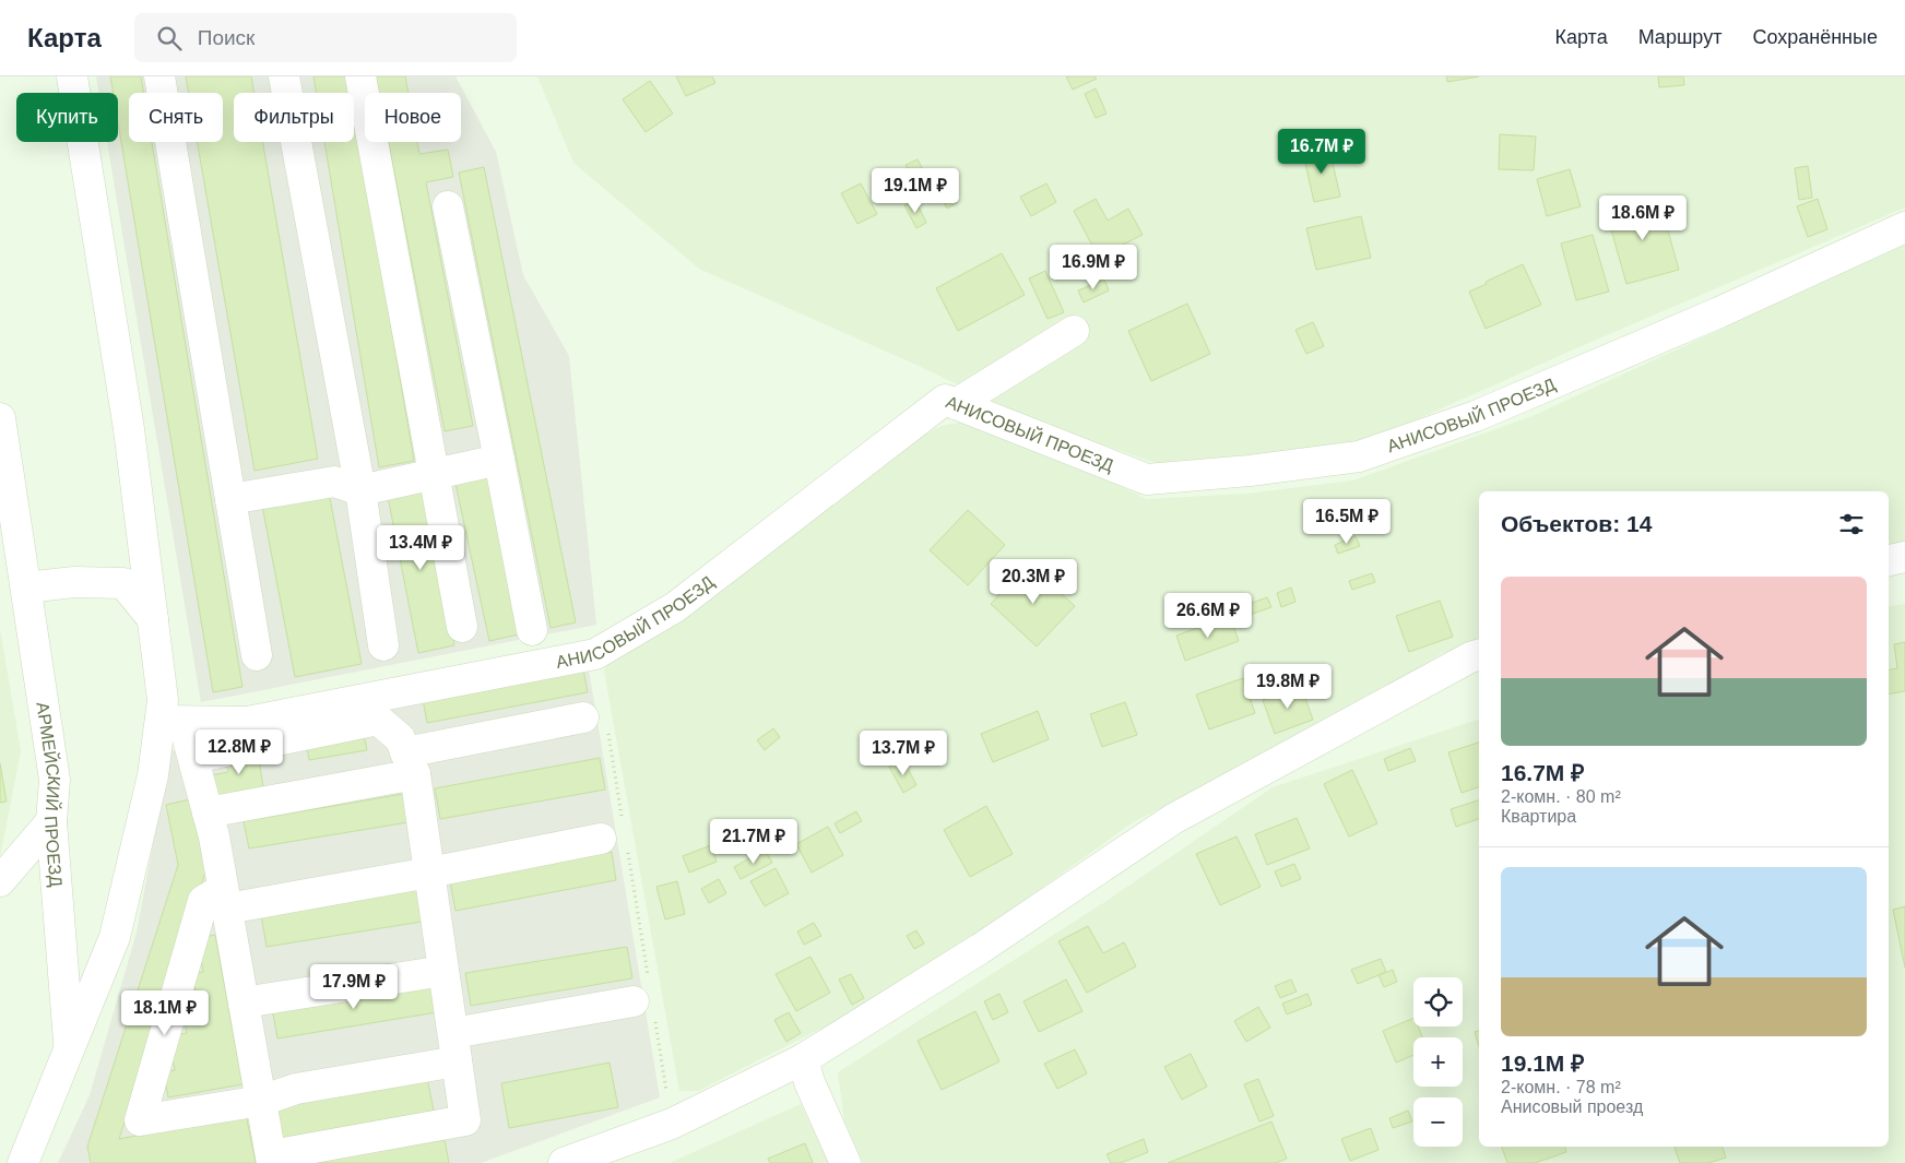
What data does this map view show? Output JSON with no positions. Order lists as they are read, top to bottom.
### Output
{
  "streets": {
    "street": ["АНИСОВЫЙ ПРОЕЗД", "АРМЕЙСКИЙ ПРОЕЗД"]
  },
  "page": {
    "header": "Карта",
    "search": "Поиск",
    "nav": ["Карта", "Маршрут", "Сохранённые"],
    "chip": [
      "Купить",
      "Снять",
      "Фильтры",
      "Новое"
    ],
    "price": [
      "16.7M ₽",
      "19.1M ₽",
      "18.6M ₽",
      "16.9M ₽",
      "16.5M ₽",
      "13.4M ₽",
      "20.3M ₽",
      "26.6M ₽",
      "19.8M ₽",
      "12.8M ₽",
      "13.7M ₽",
      "21.7M ₽",
      "17.9M ₽",
      "18.1M ₽"
    ],
    "heading": "Объектов: 14",
    "list": [
      {
        "name": "16.7M ₽",
        "note": "2-комн. · 80 m² · Квартира"
      },
      {
        "name": "19.1M ₽",
        "note": "2-комн. · 78 m² · Анисовый проезд"
      }
    ],
    "map_buttons": ["+", "−"]
  }
}
